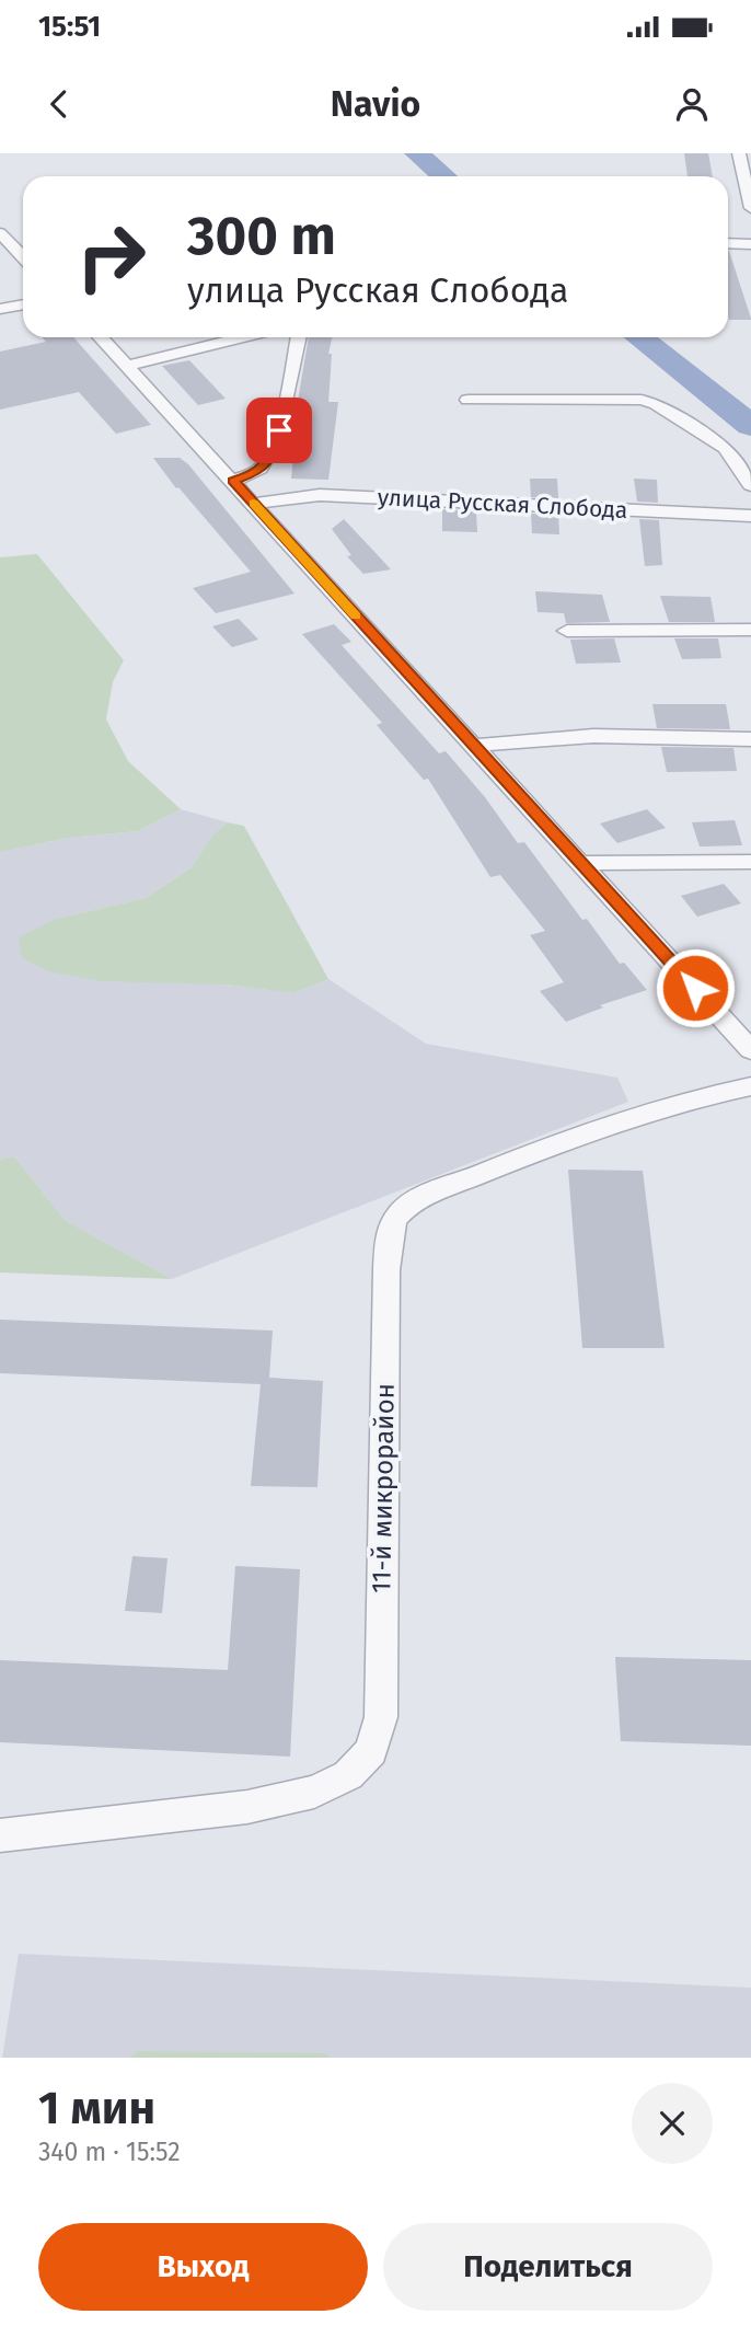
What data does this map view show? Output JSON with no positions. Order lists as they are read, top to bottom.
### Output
{
  "streets": {
    "street": ["улица Русская Слобода", "11-й микрорайон"]
  },
  "page": {
    "status": "15:51",
    "header": "Navio",
    "turn": ["300 m", "улица Русская Слобода"],
    "heading": ["1 мин", "340 m · 15:52"],
    "buttons": ["Выход", "Поделиться"]
  }
}
